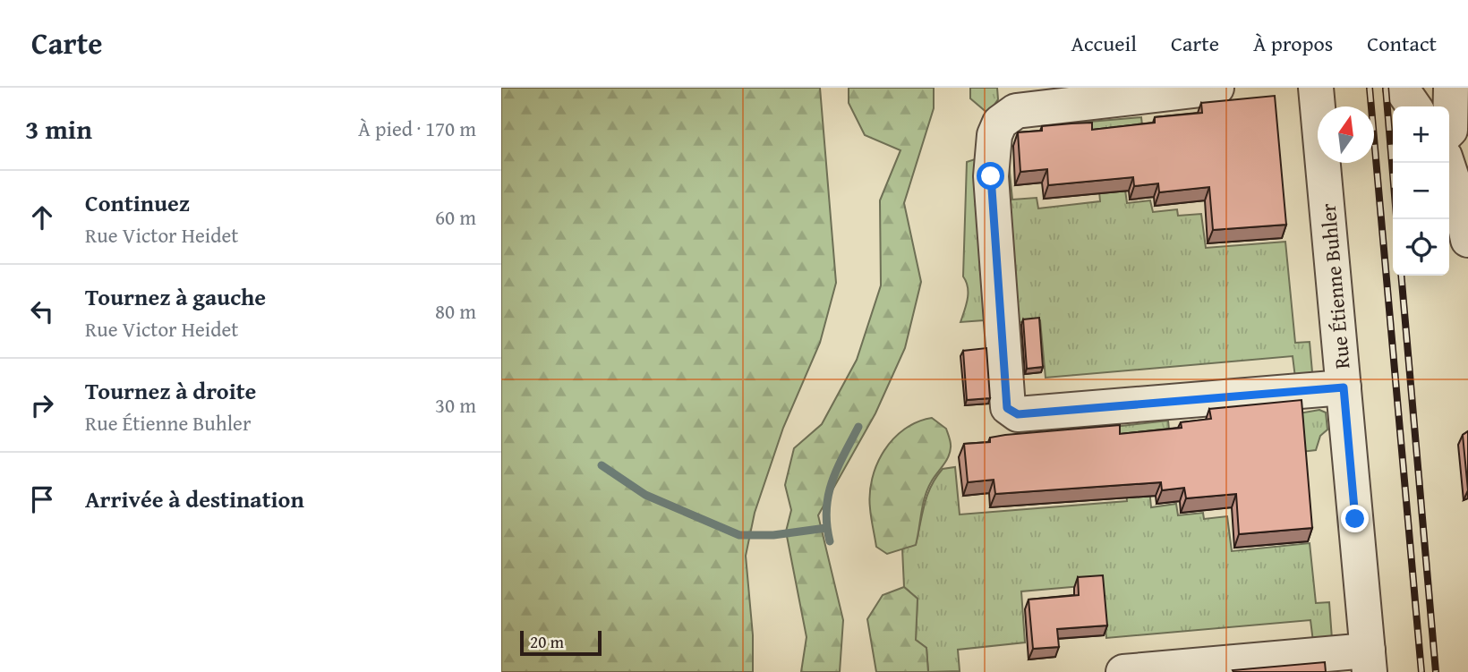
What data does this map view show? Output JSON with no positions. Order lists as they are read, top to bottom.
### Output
{
  "streets": {
    "street": ["Rue Étienne Buhler"]
  },
  "scale_bar": "20 m",
  "north": "top",
  "page": {
    "header": "Carte",
    "nav": [
      "Accueil",
      "Carte",
      "À propos",
      "Contact"
    ],
    "heading": ["3 min", "À pied · 170 m"],
    "map_buttons": ["+", "−"],
    "list": [
      ["Continuez", "Rue Victor Heidet", "60 m"],
      ["Tournez à gauche", "Rue Victor Heidet", "80 m"],
      ["Tournez à droite", "Rue Étienne Buhler", "30 m"],
      "Arrivée à destination"
    ],
    "scale": "20 m"
  }
}
